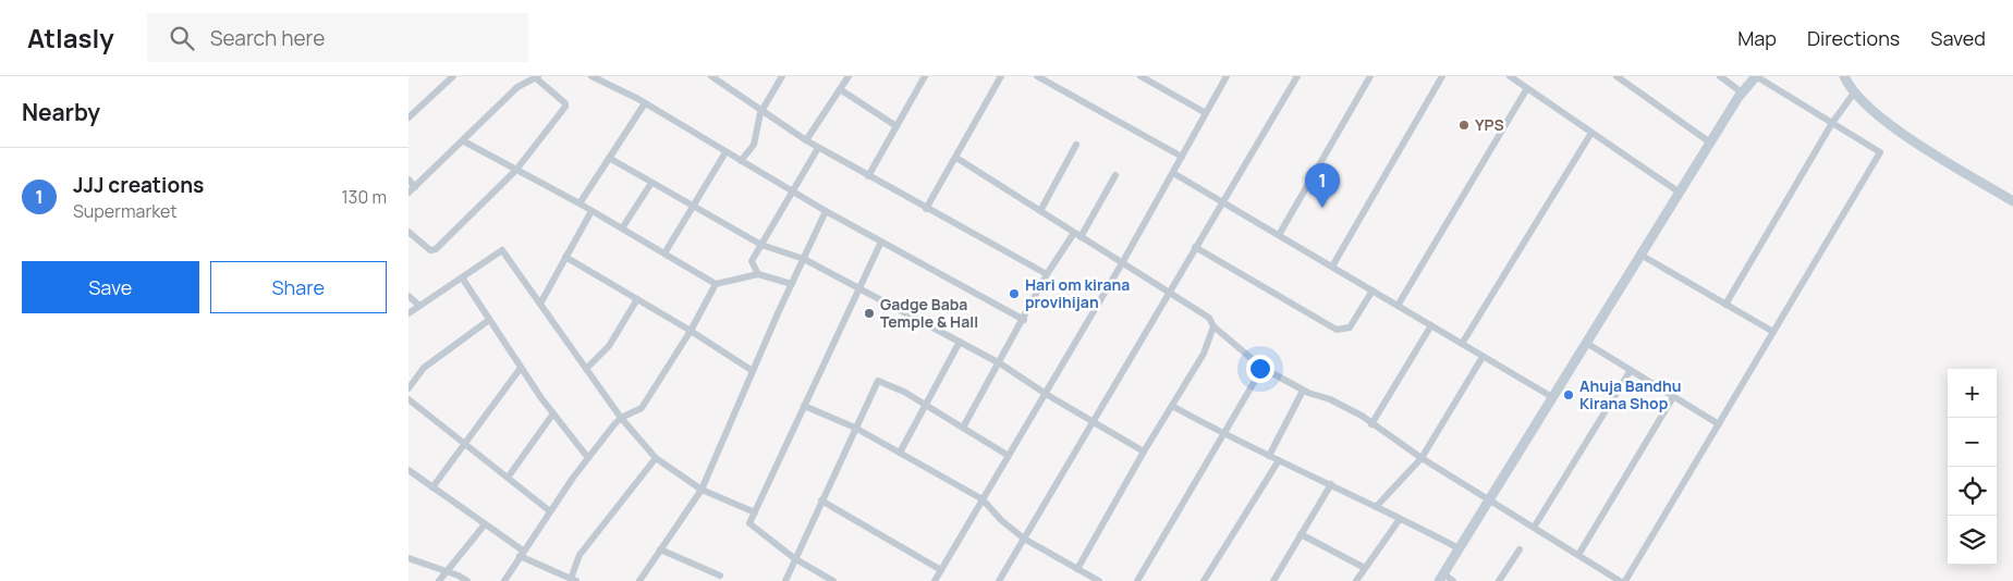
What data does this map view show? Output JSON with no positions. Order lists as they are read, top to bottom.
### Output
{
  "places": [
    "YPS",
    "Hari om kirana provihijan",
    "Gadge Baba Temple & Hall",
    "Ahuja Bandhu Kirana Shop"
  ],
  "page": {
    "header": "Atlasly",
    "search": "Search here",
    "nav": ["Map", "Directions", "Saved"],
    "heading": "Nearby",
    "list": [
      {
        "mark": "1",
        "name": "JJJ creations",
        "note": "Supermarket",
        "value": "130 m"
      }
    ],
    "pins": "1",
    "buttons": ["Save", "Share"],
    "map_buttons": ["+", "−"]
  }
}
